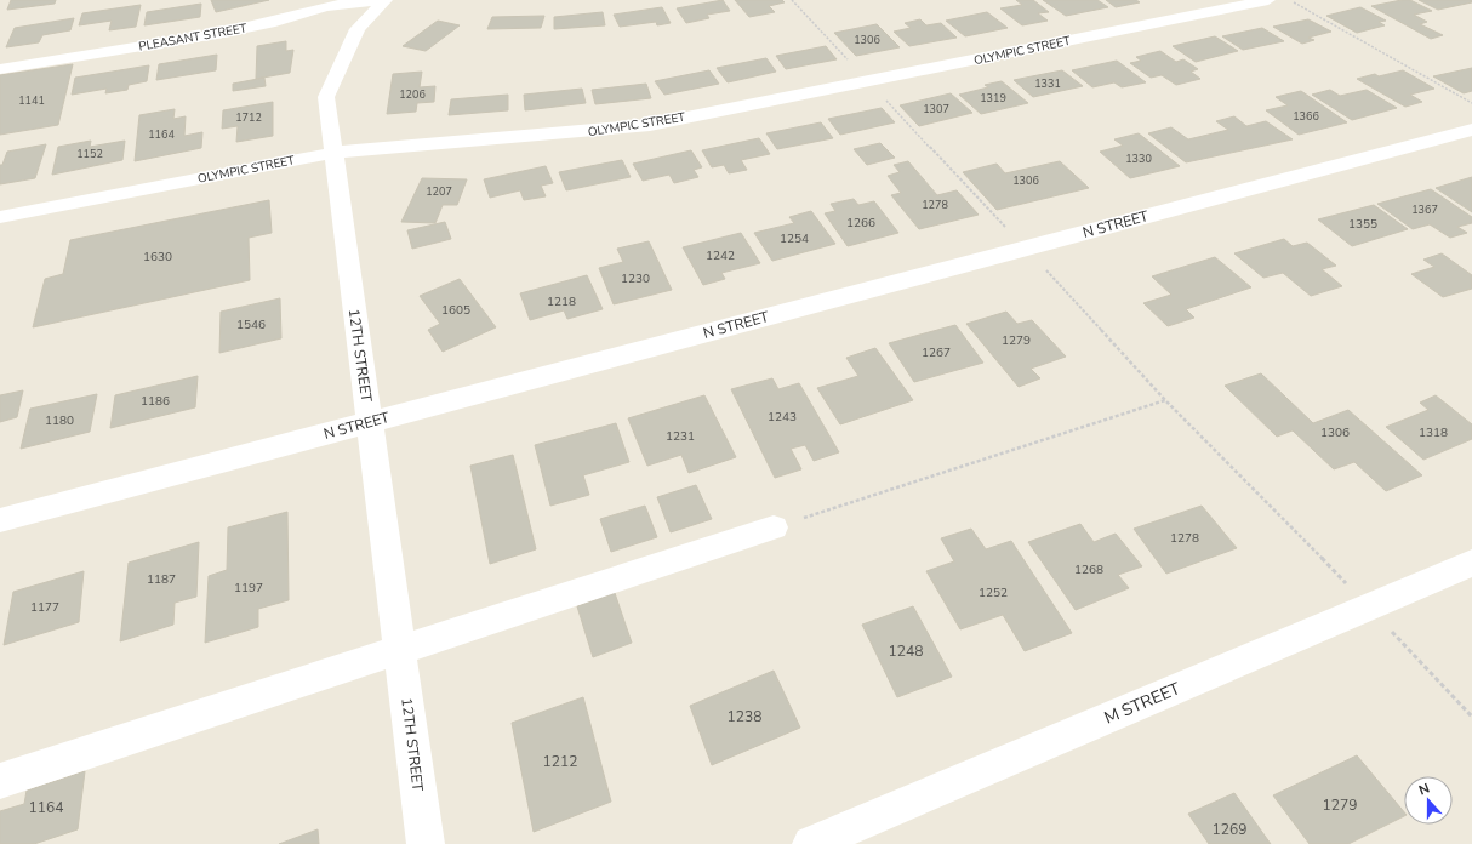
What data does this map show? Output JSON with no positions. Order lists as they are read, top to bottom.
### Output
{
  "streets": {
    "street": [
      "PLEASANT STREET",
      "OLYMPIC STREET",
      "N STREET",
      "12TH STREET",
      "M STREET"
    ]
  },
  "crossings": [
    ["PLEASANT STREET", "12TH STREET"],
    ["OLYMPIC STREET", "12TH STREET"],
    ["N STREET", "12TH STREET"]
  ],
  "house_numbers": [
    "1306",
    "1331",
    "1206",
    "1319",
    "1141",
    "1307",
    "1366",
    "1712",
    "1164",
    "1152",
    "1330",
    "1306",
    "1207",
    "1278",
    "1367",
    "1266",
    "1355",
    "1254",
    "1242",
    "1630",
    "1230",
    "1218",
    "1605",
    "1546",
    "1279",
    "1267",
    "1186",
    "1243",
    "1180",
    "1306",
    "1318",
    "1231",
    "1278",
    "1268",
    "1187",
    "1197",
    "1252",
    "1177",
    "1248",
    "1238",
    "1212",
    "1279",
    "1164",
    "1269"
  ],
  "north": "top"
}
